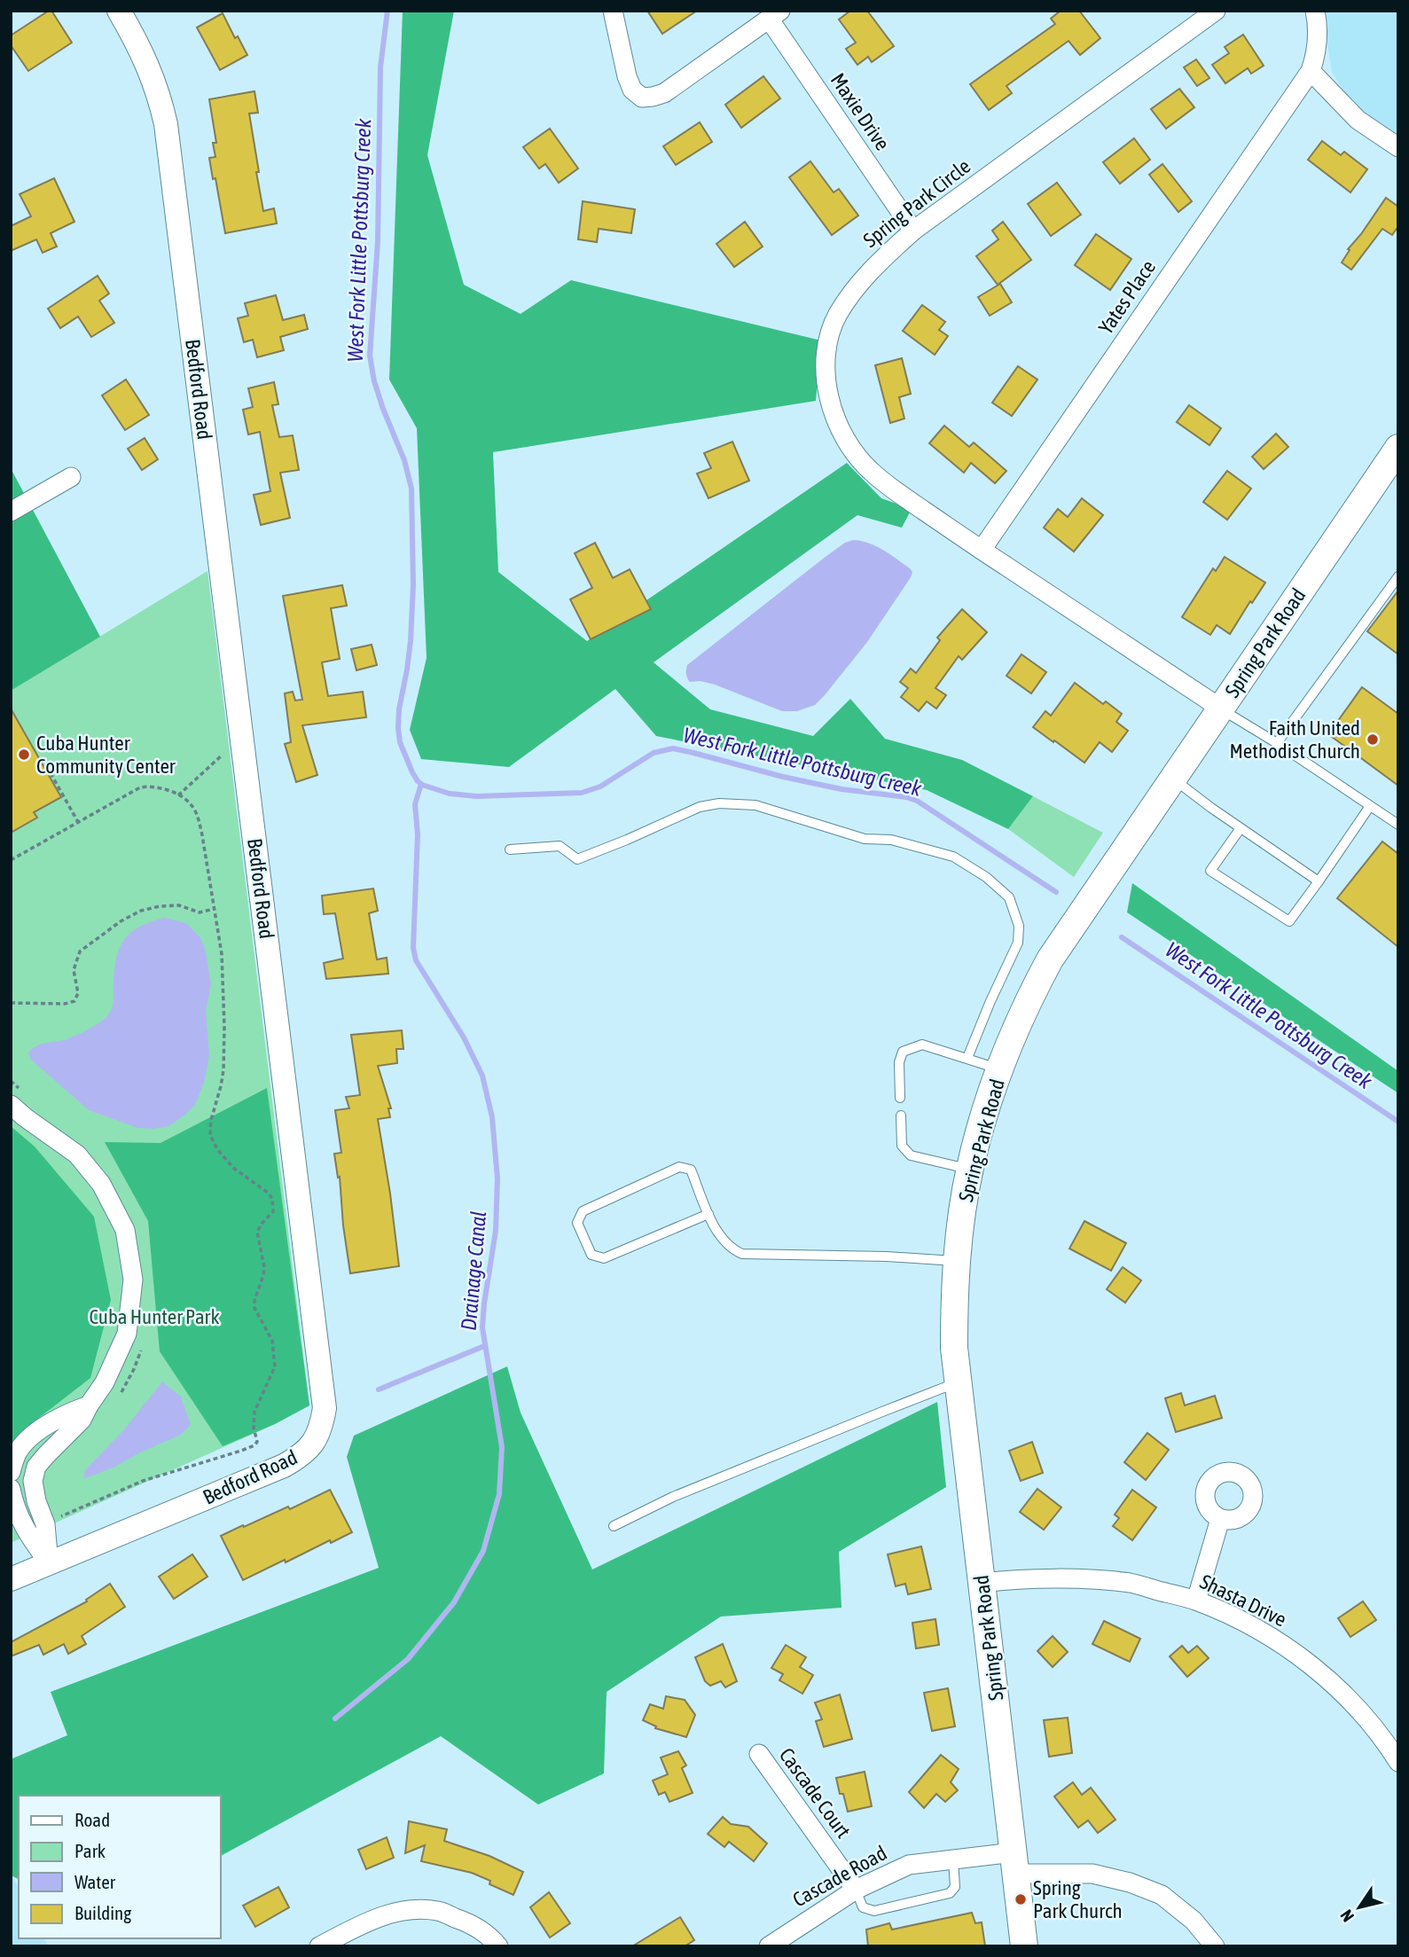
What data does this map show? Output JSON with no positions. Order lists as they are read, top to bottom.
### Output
{
  "streets": {
    "main road": ["Spring Park Road"],
    "street": [
      "Maxie Drive",
      "Spring Park Circle",
      "Yates Place",
      "Bedford Road",
      "Shasta Drive",
      "Cascade Court",
      "Cascade Road"
    ]
  },
  "crossings": [
    ["Maxie Drive", "Spring Park Circle"],
    ["Spring Park Circle", "Yates Place"],
    ["Spring Park Circle", "Spring Park Road"],
    ["Spring Park Road", "Shasta Drive"],
    ["Spring Park Road", "Cascade Road"],
    ["Cascade Court", "Cascade Road"]
  ],
  "water": ["West Fork Little Pottsburg Creek", "Drainage Canal"],
  "parks": ["Cuba Hunter Park"],
  "places": ["Faith United Methodist Church", "Cuba Hunter Community Center", "Spring Park Church"],
  "legend": [
    "Road",
    "Park",
    "Water",
    "Building"
  ],
  "north": "bottom left"
}
